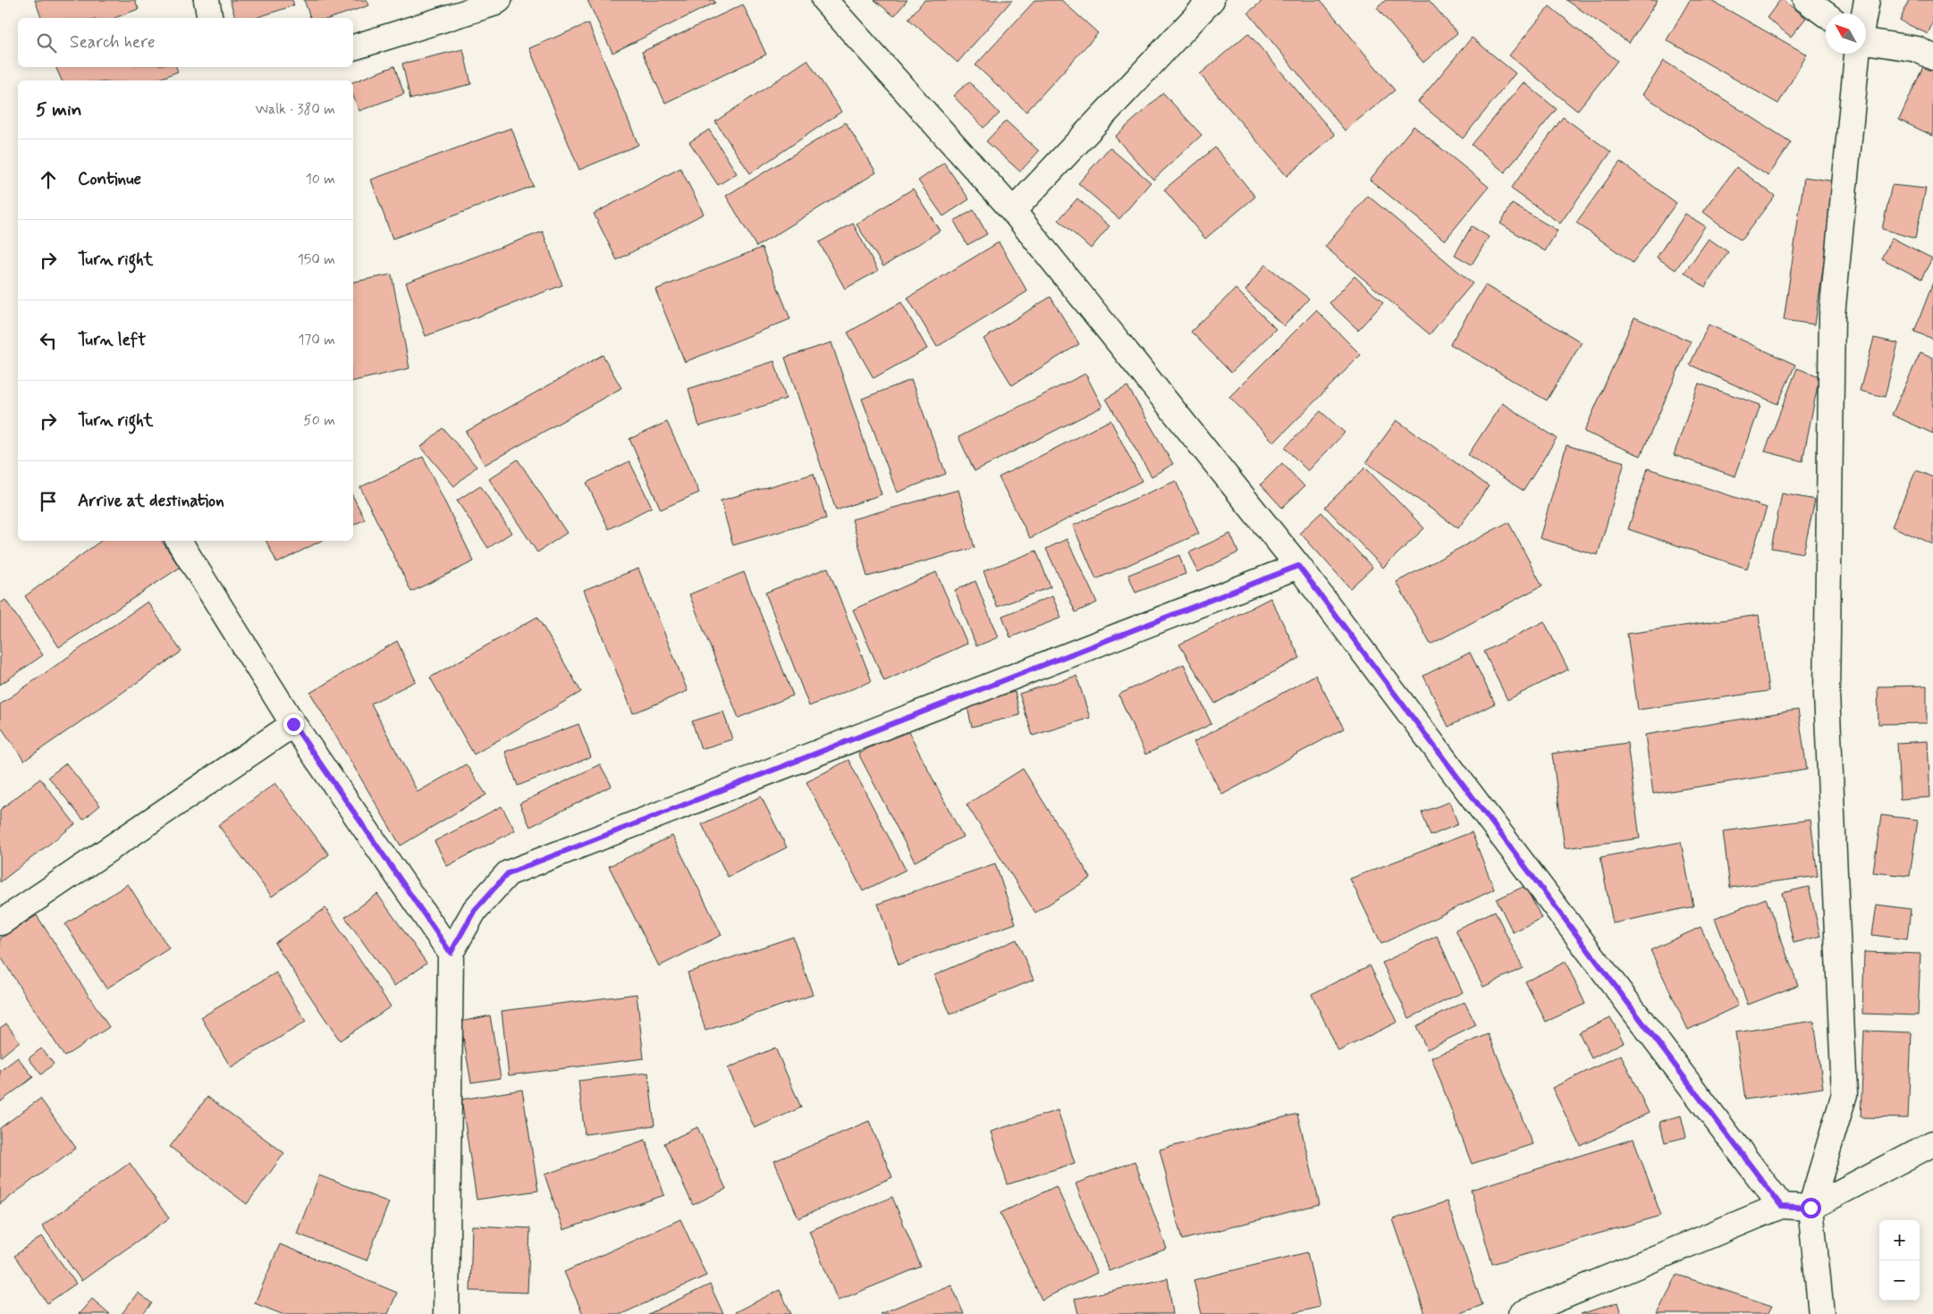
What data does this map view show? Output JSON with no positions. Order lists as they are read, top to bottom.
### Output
{
  "north": "top left",
  "page": {
    "search": "Search here",
    "heading": ["5 min", "Walk · 380 m"],
    "list": [
      ["Continue", "10 m"],
      ["Turn right", "150 m"],
      ["Turn left", "170 m"],
      ["Turn right", "50 m"],
      "Arrive at destination"
    ],
    "map_buttons": ["+", "−"]
  }
}
